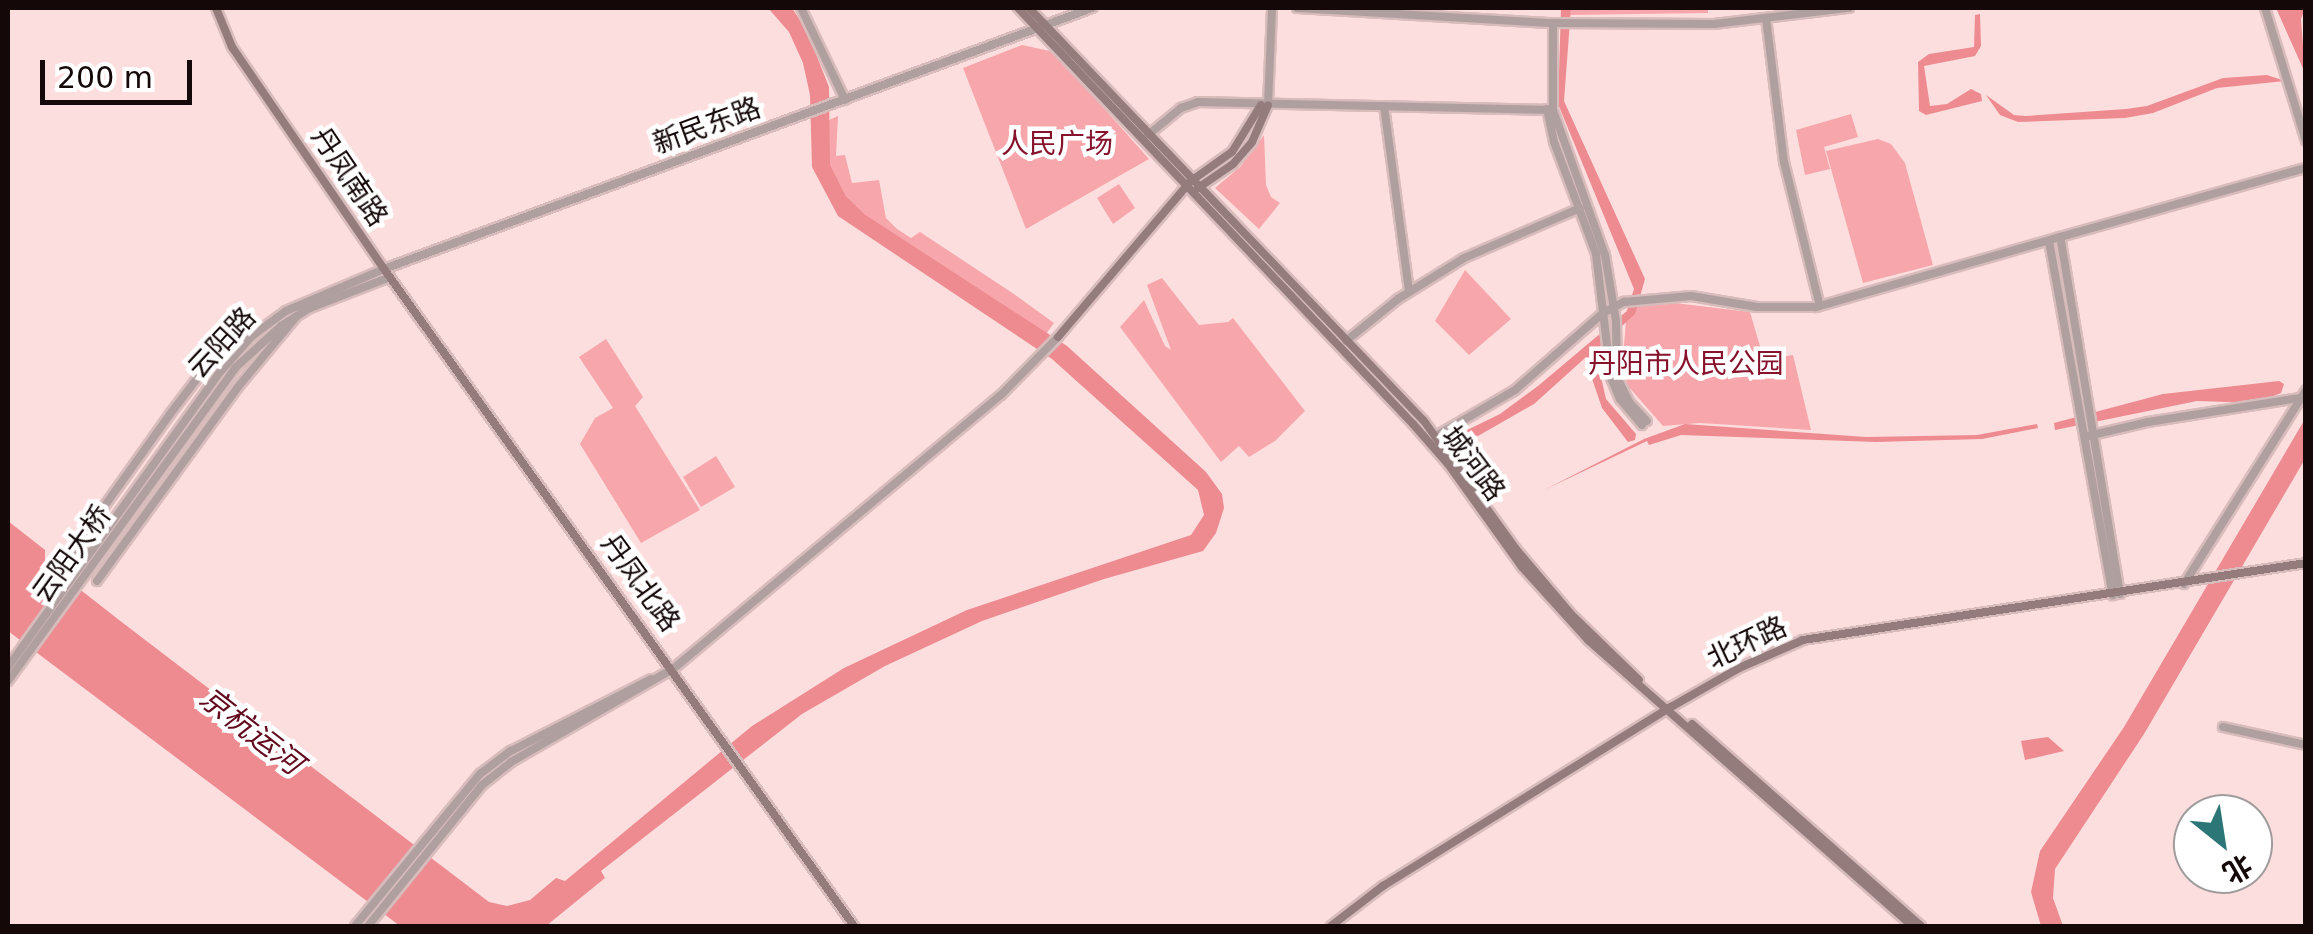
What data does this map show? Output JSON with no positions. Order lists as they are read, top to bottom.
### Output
{
  "streets": {
    "main road": [
      "丹凤南路",
      "城河路",
      "丹凤北路",
      "北环路"
    ],
    "street": ["新民东路", "云阳路", "云阳大桥"]
  },
  "crossings": [
    ["新民东路", "丹凤南路"],
    ["新民东路", "云阳路"],
    ["新民东路", "城河路"],
    ["新民东路", "丹凤北路"],
    ["丹凤南路", "云阳路"],
    ["丹凤南路", "丹凤北路"],
    ["云阳路", "云阳大桥"],
    ["云阳路", "丹凤北路"],
    ["城河路", "北环路"]
  ],
  "water": ["京杭运河"],
  "parks": ["人民广场", "丹阳市人民公园"],
  "scale_bar": "200 m",
  "north": "bottom right"
}
